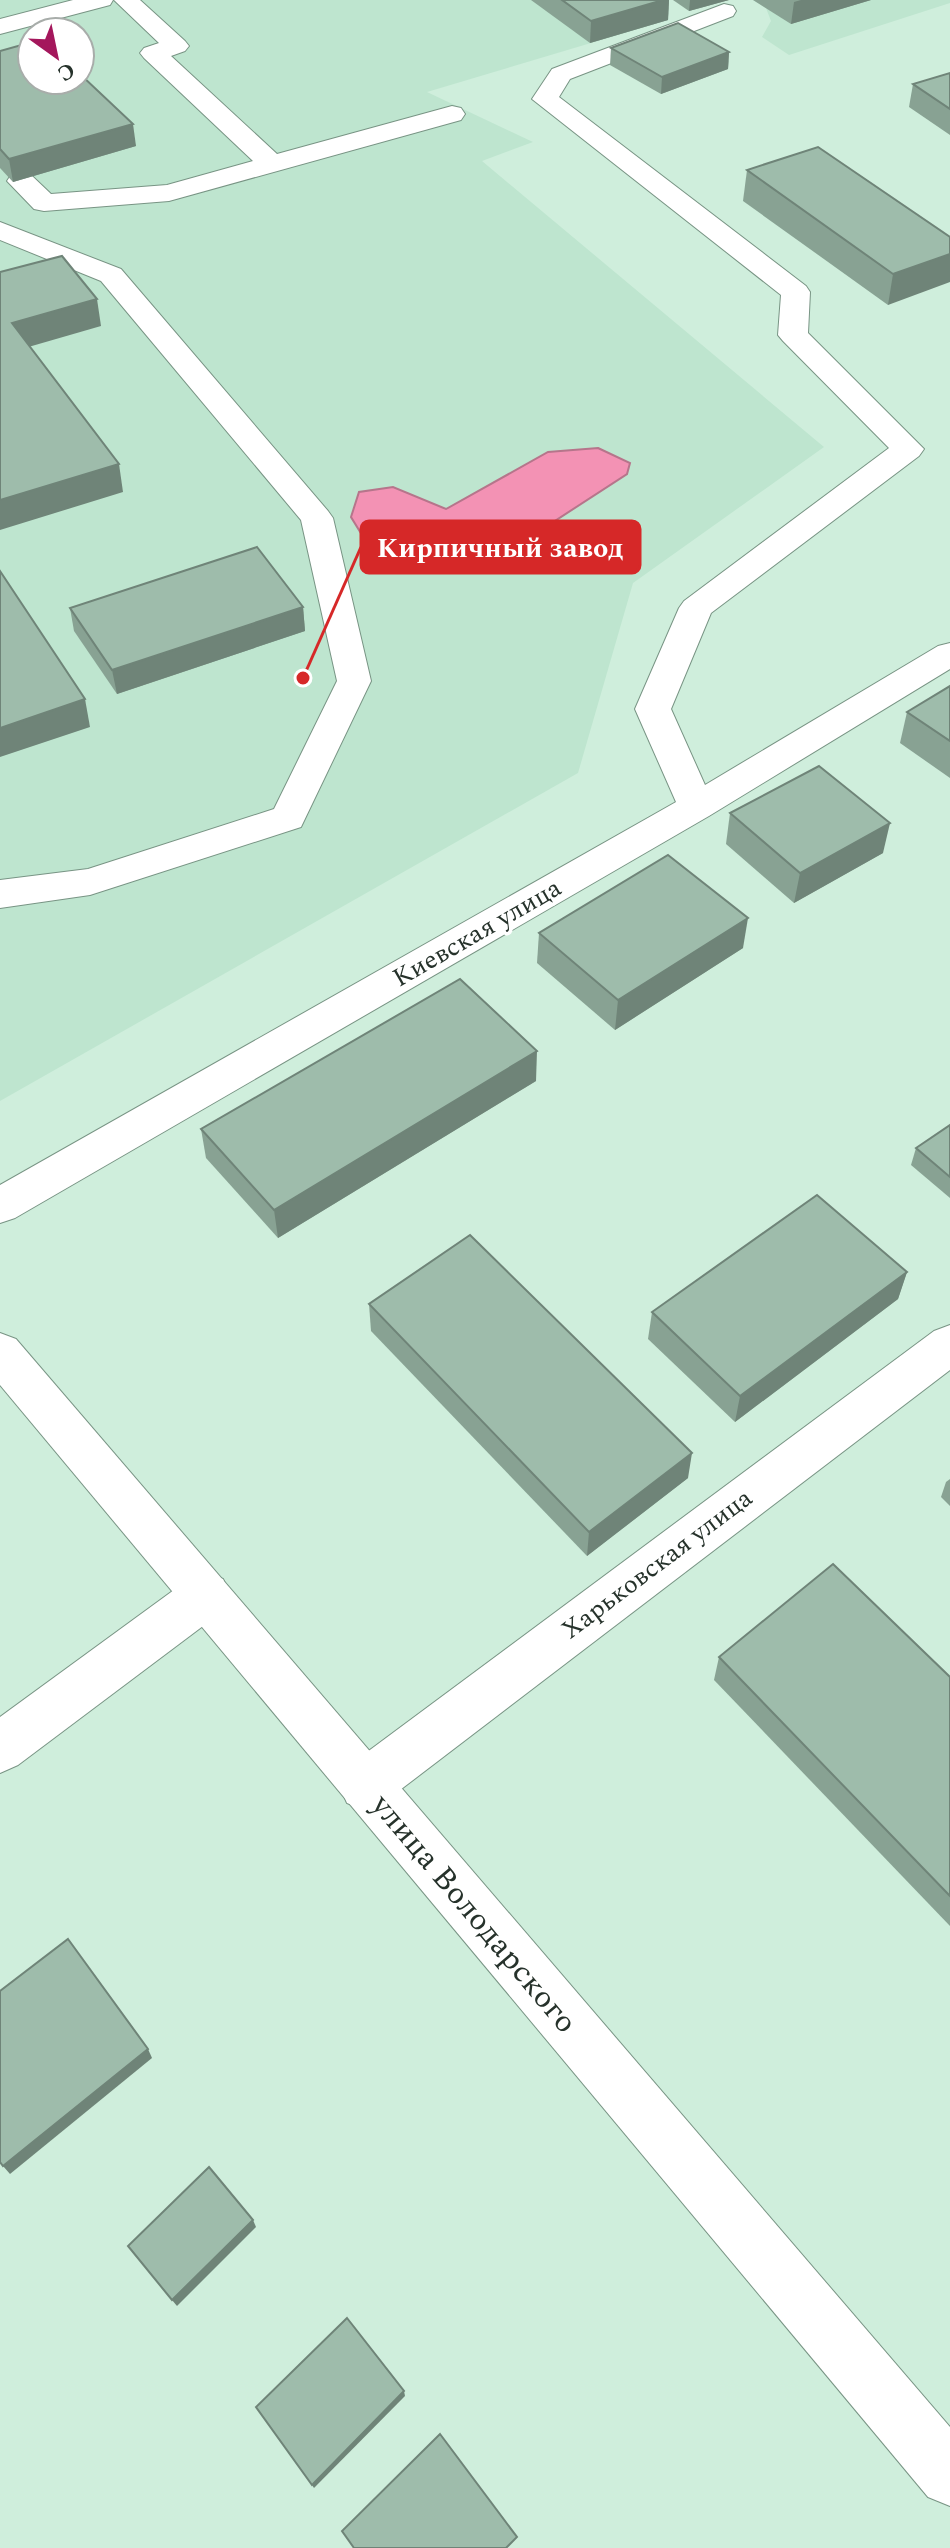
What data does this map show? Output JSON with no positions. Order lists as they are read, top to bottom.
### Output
{
  "streets": {
    "street": ["Киевская улица", "Харьковская улица", "улица Володарского"]
  },
  "crossings": [
    ["Харьковская улица", "улица Володарского"]
  ],
  "places": ["Кирпичный завод"],
  "north": "bottom right"
}
